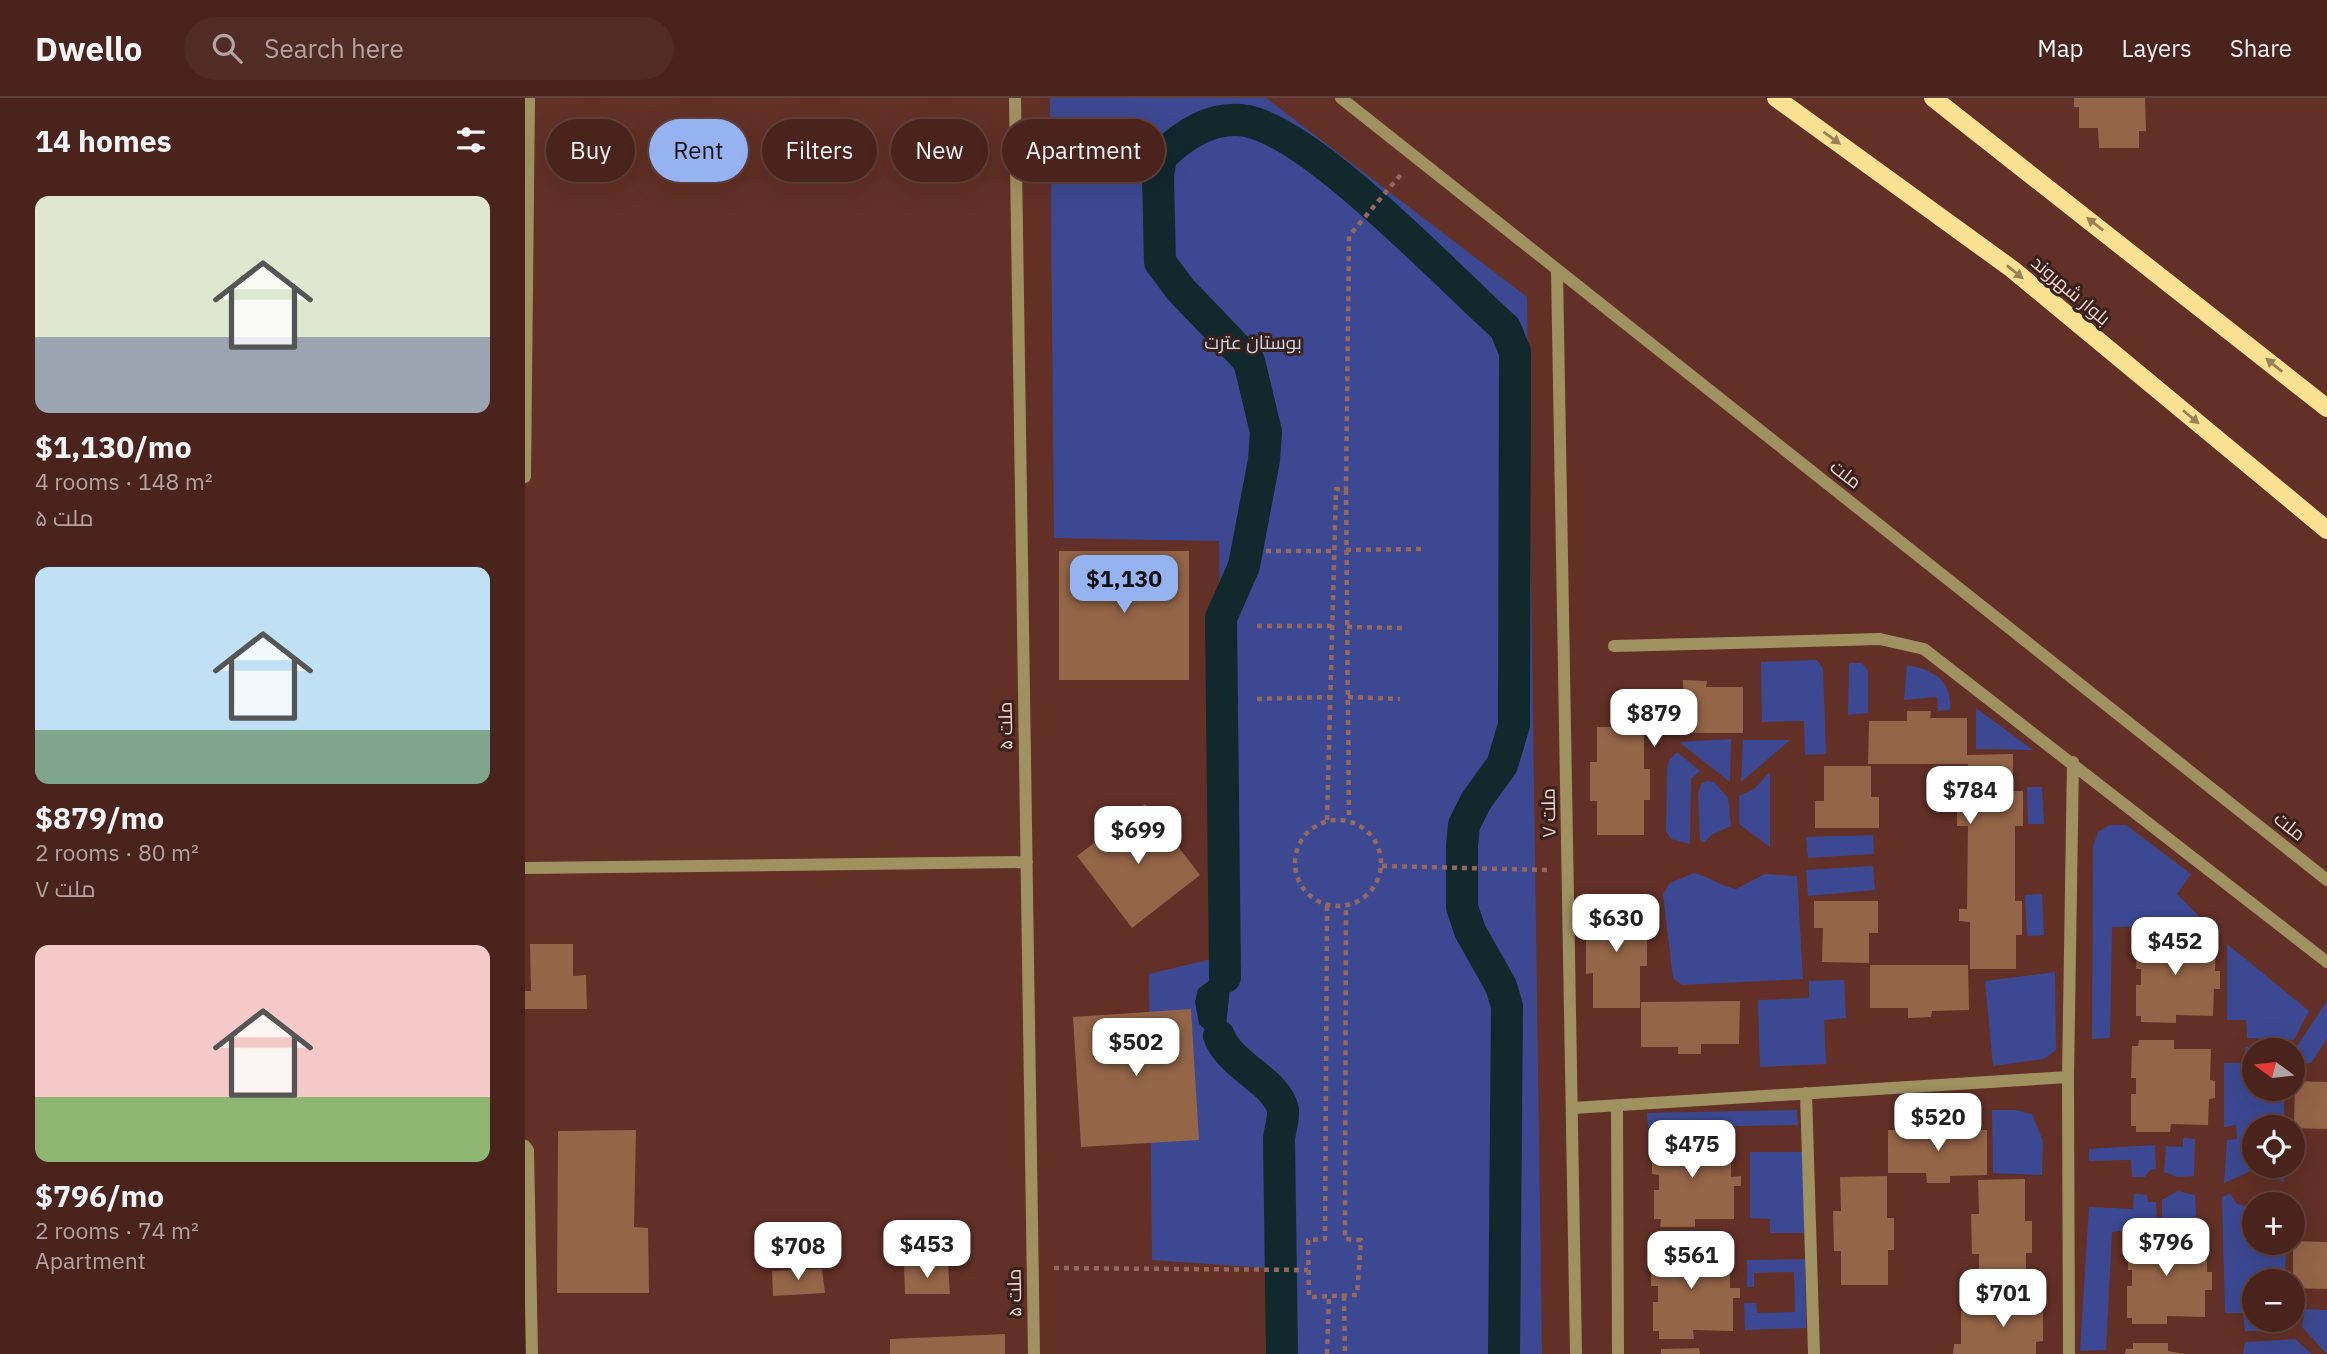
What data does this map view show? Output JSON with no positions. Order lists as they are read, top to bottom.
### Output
{
  "streets": {
    "main road": ["بلوار شهروند"],
    "street": ["ملت", "ملت ۵", "ملت ۷"]
  },
  "crossings": [
    ["ملت", "ملت ۷"]
  ],
  "parks": ["بوستان عترت"],
  "north": "left",
  "page": {
    "header": "Dwello",
    "search": "Search here",
    "nav": ["Map", "Layers", "Share"],
    "heading": "14 homes",
    "chip": [
      "Buy",
      "Rent",
      "Filters",
      "New",
      "Apartment"
    ],
    "list": [
      {
        "name": "$1,130/mo",
        "note": "4 rooms · 148 m² · ملت ۵"
      },
      {
        "name": "$879/mo",
        "note": "2 rooms · 80 m² · ملت ۷"
      },
      {
        "name": "$796/mo",
        "note": "2 rooms · 74 m² · Apartment"
      }
    ],
    "price": [
      "$1,130",
      "$879",
      "$784",
      "$699",
      "$630",
      "$452",
      "$502",
      "$520",
      "$475",
      "$796",
      "$453",
      "$708",
      "$561",
      "$701"
    ],
    "map_buttons": ["+", "−"]
  }
}
